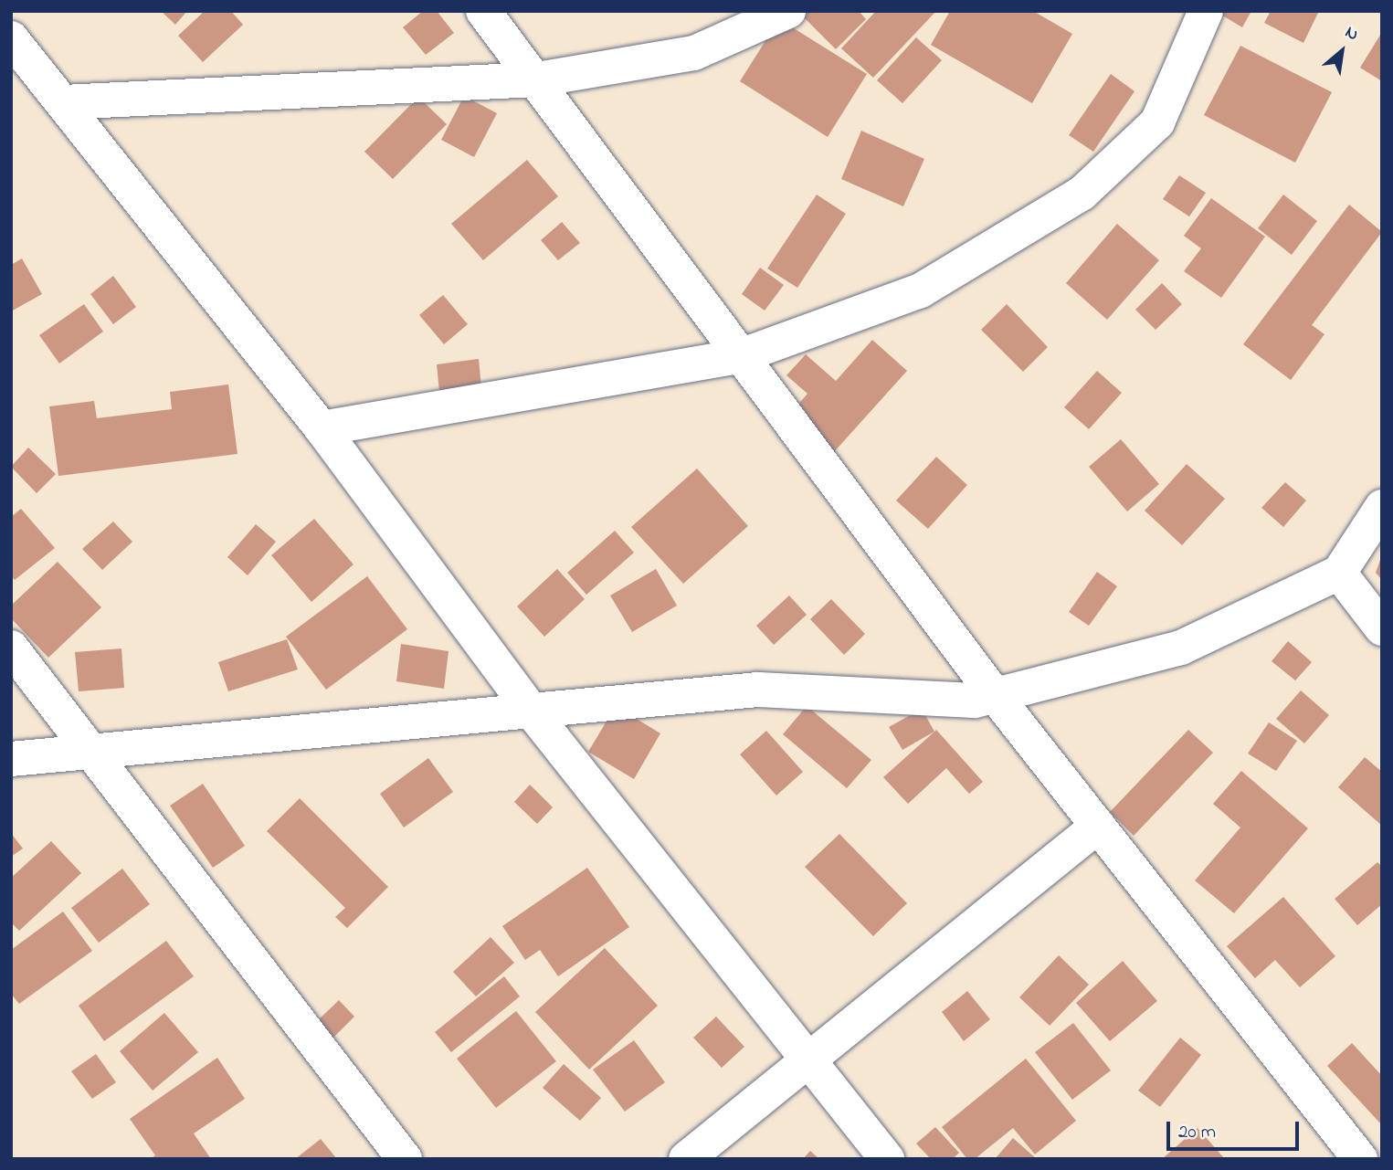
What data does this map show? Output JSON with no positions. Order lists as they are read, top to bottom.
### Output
{
  "scale_bar": "20 m",
  "north": "top right"
}
